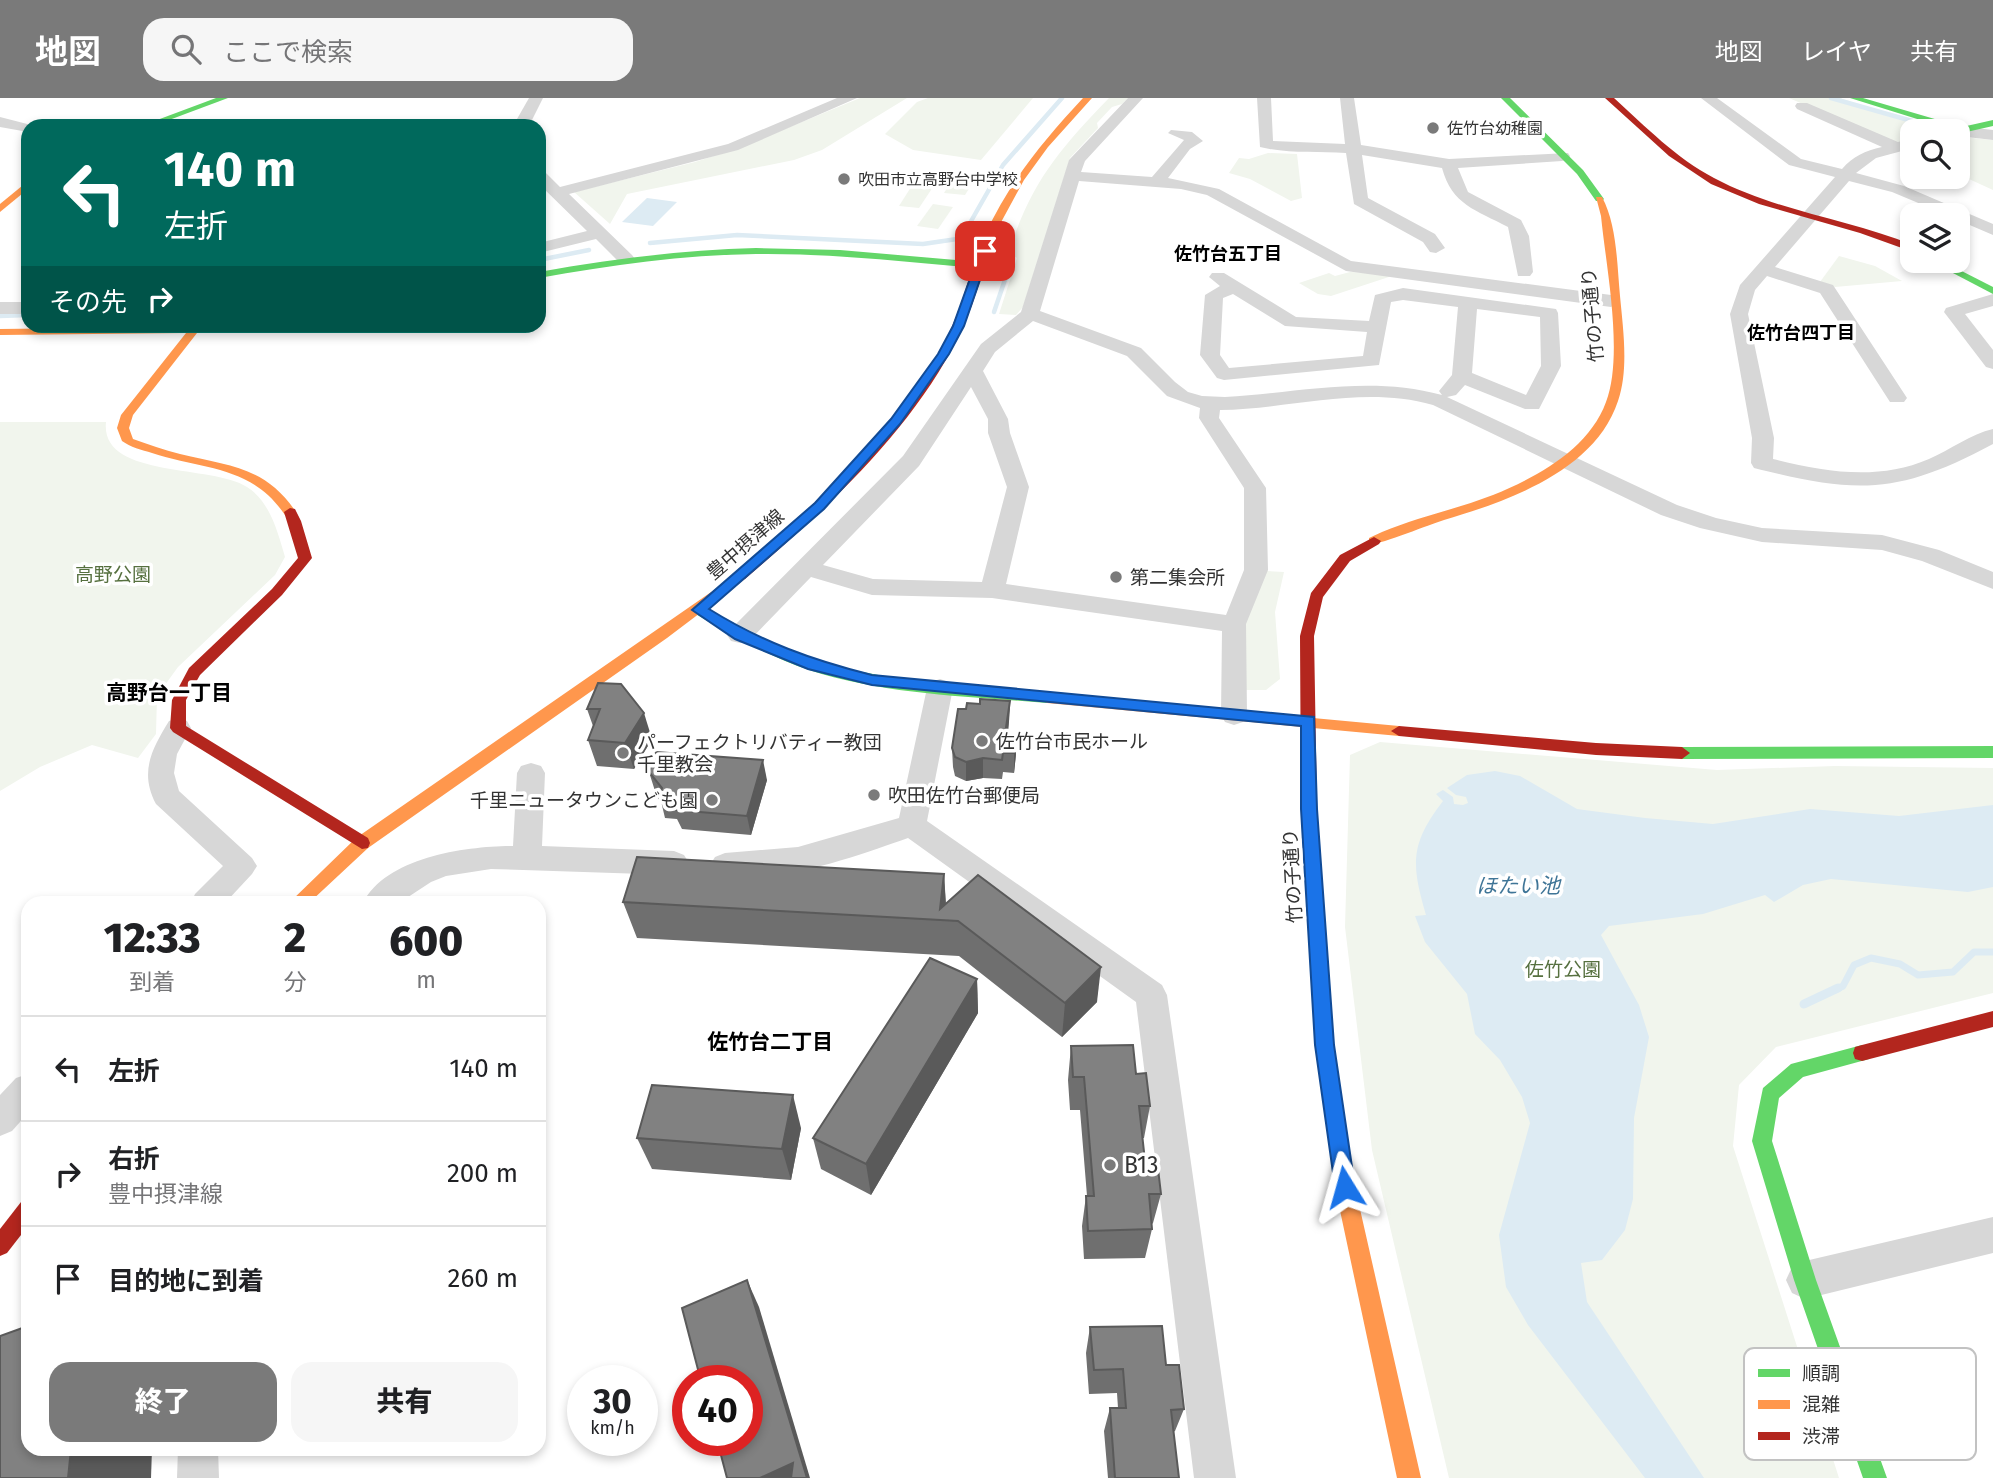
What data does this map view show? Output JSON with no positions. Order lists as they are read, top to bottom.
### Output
{
  "streets": {
    "street": ["竹の子通り", "豊中摂津線"]
  },
  "districts": [
    "佐竹台五丁目",
    "佐竹台四丁目",
    "高野台一丁目",
    "佐竹台二丁目"
  ],
  "water": ["ほたい池"],
  "parks": ["高野公園", "佐竹公園"],
  "places": [
    "佐竹台幼稚園",
    "吹田市立高野台中学校",
    "第二集会所",
    "佐竹台市民ホール",
    "パーフェクトリバティー教団 千里教会",
    "吹田佐竹台郵便局",
    "千里ニュータウンこども園",
    "B13"
  ],
  "legend": ["順調", "混雑", "渋滞"],
  "page": {
    "header": "地図",
    "search": "ここで検索",
    "nav": ["地図", "レイヤ", "共有"],
    "turn": ["140 m", "左折"],
    "then": "その先",
    "eta": [
      "12:33",
      "到着",
      "2",
      "分",
      "600",
      "m"
    ],
    "list": [
      {
        "name": "左折",
        "value": "140 m"
      },
      {
        "name": "右折",
        "note": "豊中摂津線",
        "value": "200 m"
      },
      {
        "name": "目的地に到着",
        "value": "260 m"
      }
    ],
    "buttons": ["終了", "共有"],
    "speed": "30 km/h",
    "limit": "40"
  }
}
